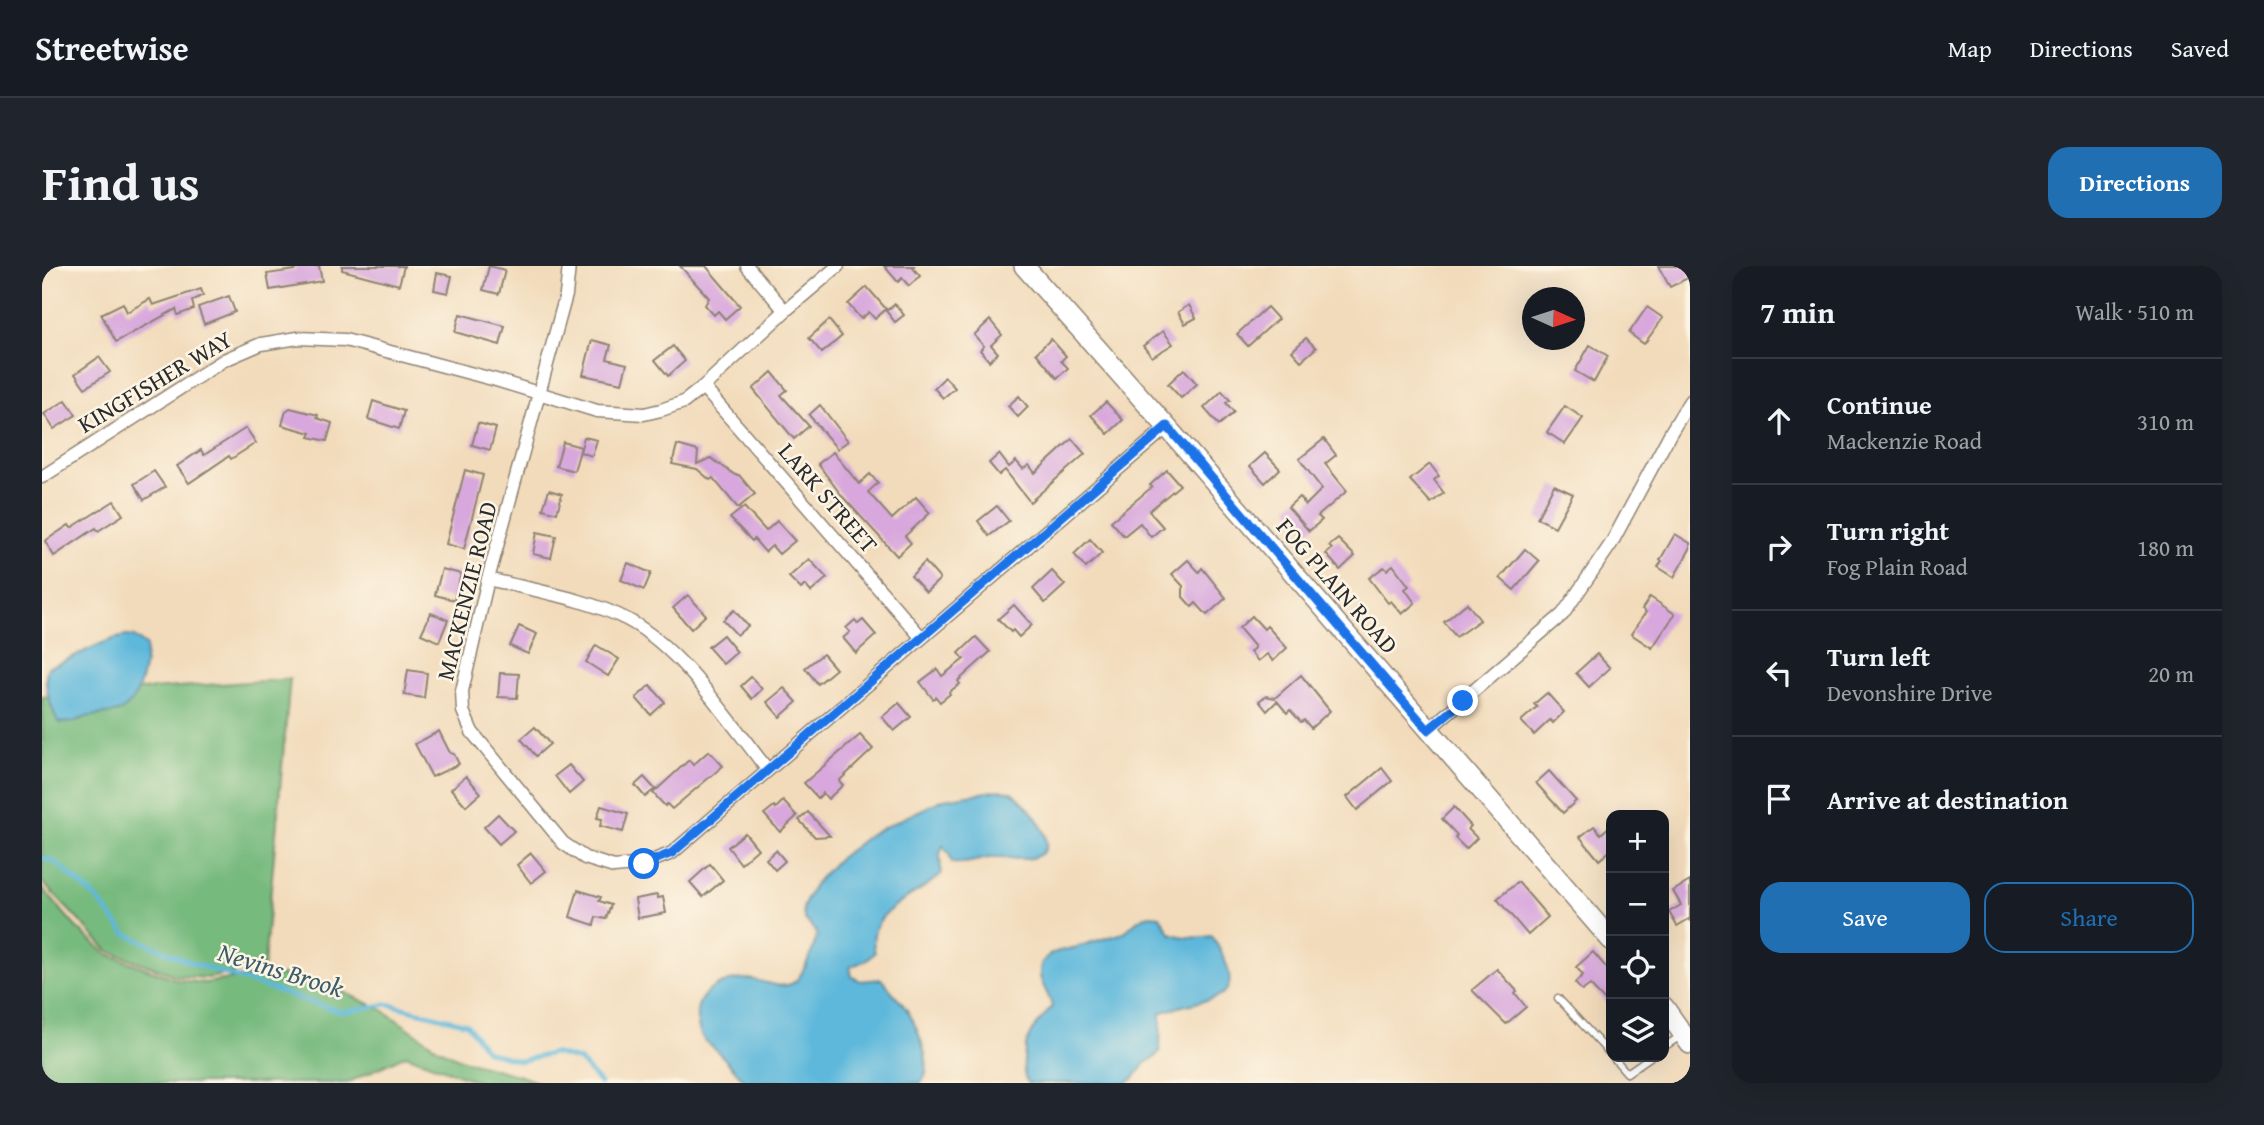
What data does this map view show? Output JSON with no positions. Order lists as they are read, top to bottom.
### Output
{
  "streets": {
    "street": [
      "KINGFISHER WAY",
      "LARK STREET",
      "FOG PLAIN ROAD",
      "MACKENZIE ROAD"
    ]
  },
  "crossings": [
    ["KINGFISHER WAY", "LARK STREET"],
    ["KINGFISHER WAY", "MACKENZIE ROAD"],
    ["LARK STREET", "MACKENZIE ROAD"],
    ["FOG PLAIN ROAD", "MACKENZIE ROAD"]
  ],
  "water": ["Nevins Brook"],
  "north": "right",
  "page": {
    "header": "Streetwise",
    "nav": ["Map", "Directions", "Saved"],
    "title": "Find us",
    "buttons": [
      "Directions",
      ["Save", "Share"]
    ],
    "heading": ["7 min", "Walk · 510 m"],
    "list": [
      ["Continue", "Mackenzie Road", "310 m"],
      ["Turn right", "Fog Plain Road", "180 m"],
      ["Turn left", "Devonshire Drive", "20 m"],
      "Arrive at destination"
    ],
    "map_buttons": ["+", "−"]
  }
}
